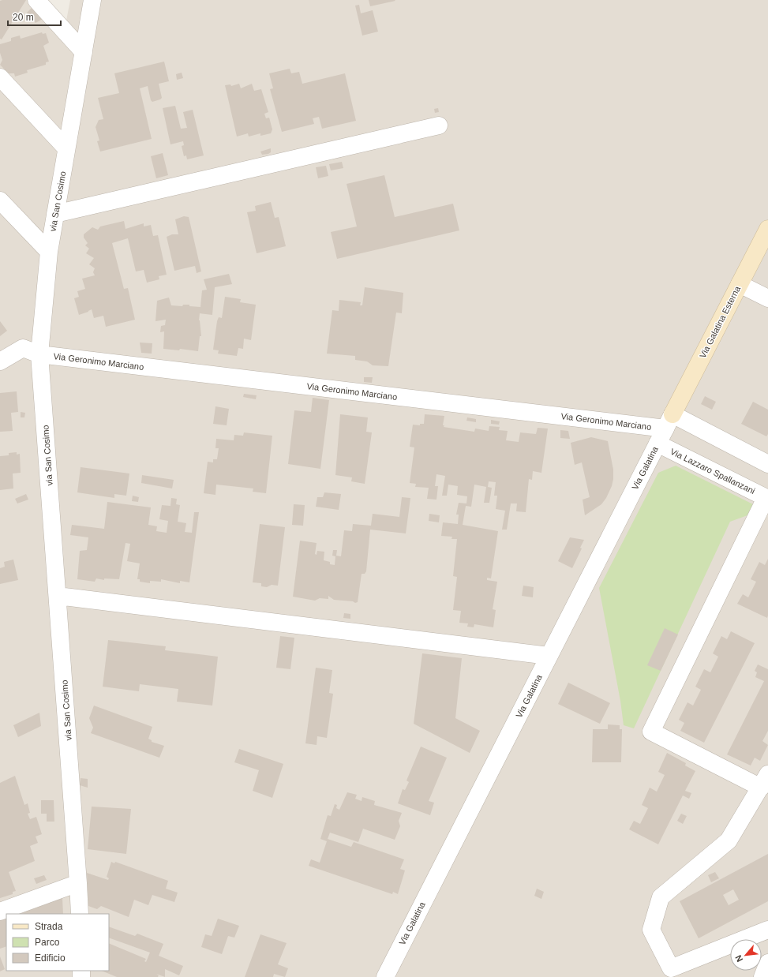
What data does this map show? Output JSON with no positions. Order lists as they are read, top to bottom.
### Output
{
  "streets": {
    "main road": ["Via Galatina Esterna"],
    "street": [
      "via San Cosimo",
      "Via Geronimo Marciano",
      "Via Galatina",
      "Via Lazzaro Spallanzani"
    ]
  },
  "crossings": [
    ["via San Cosimo", "Via Geronimo Marciano"],
    ["Via Galatina Esterna", "Via Geronimo Marciano"],
    ["Via Galatina Esterna", "Via Galatina"],
    ["Via Geronimo Marciano", "Via Galatina"],
    ["Via Galatina", "Via Lazzaro Spallanzani"]
  ],
  "legend": ["Strada", "Parco", "Edificio"],
  "scale_bar": "20 m",
  "north": "bottom left"
}
